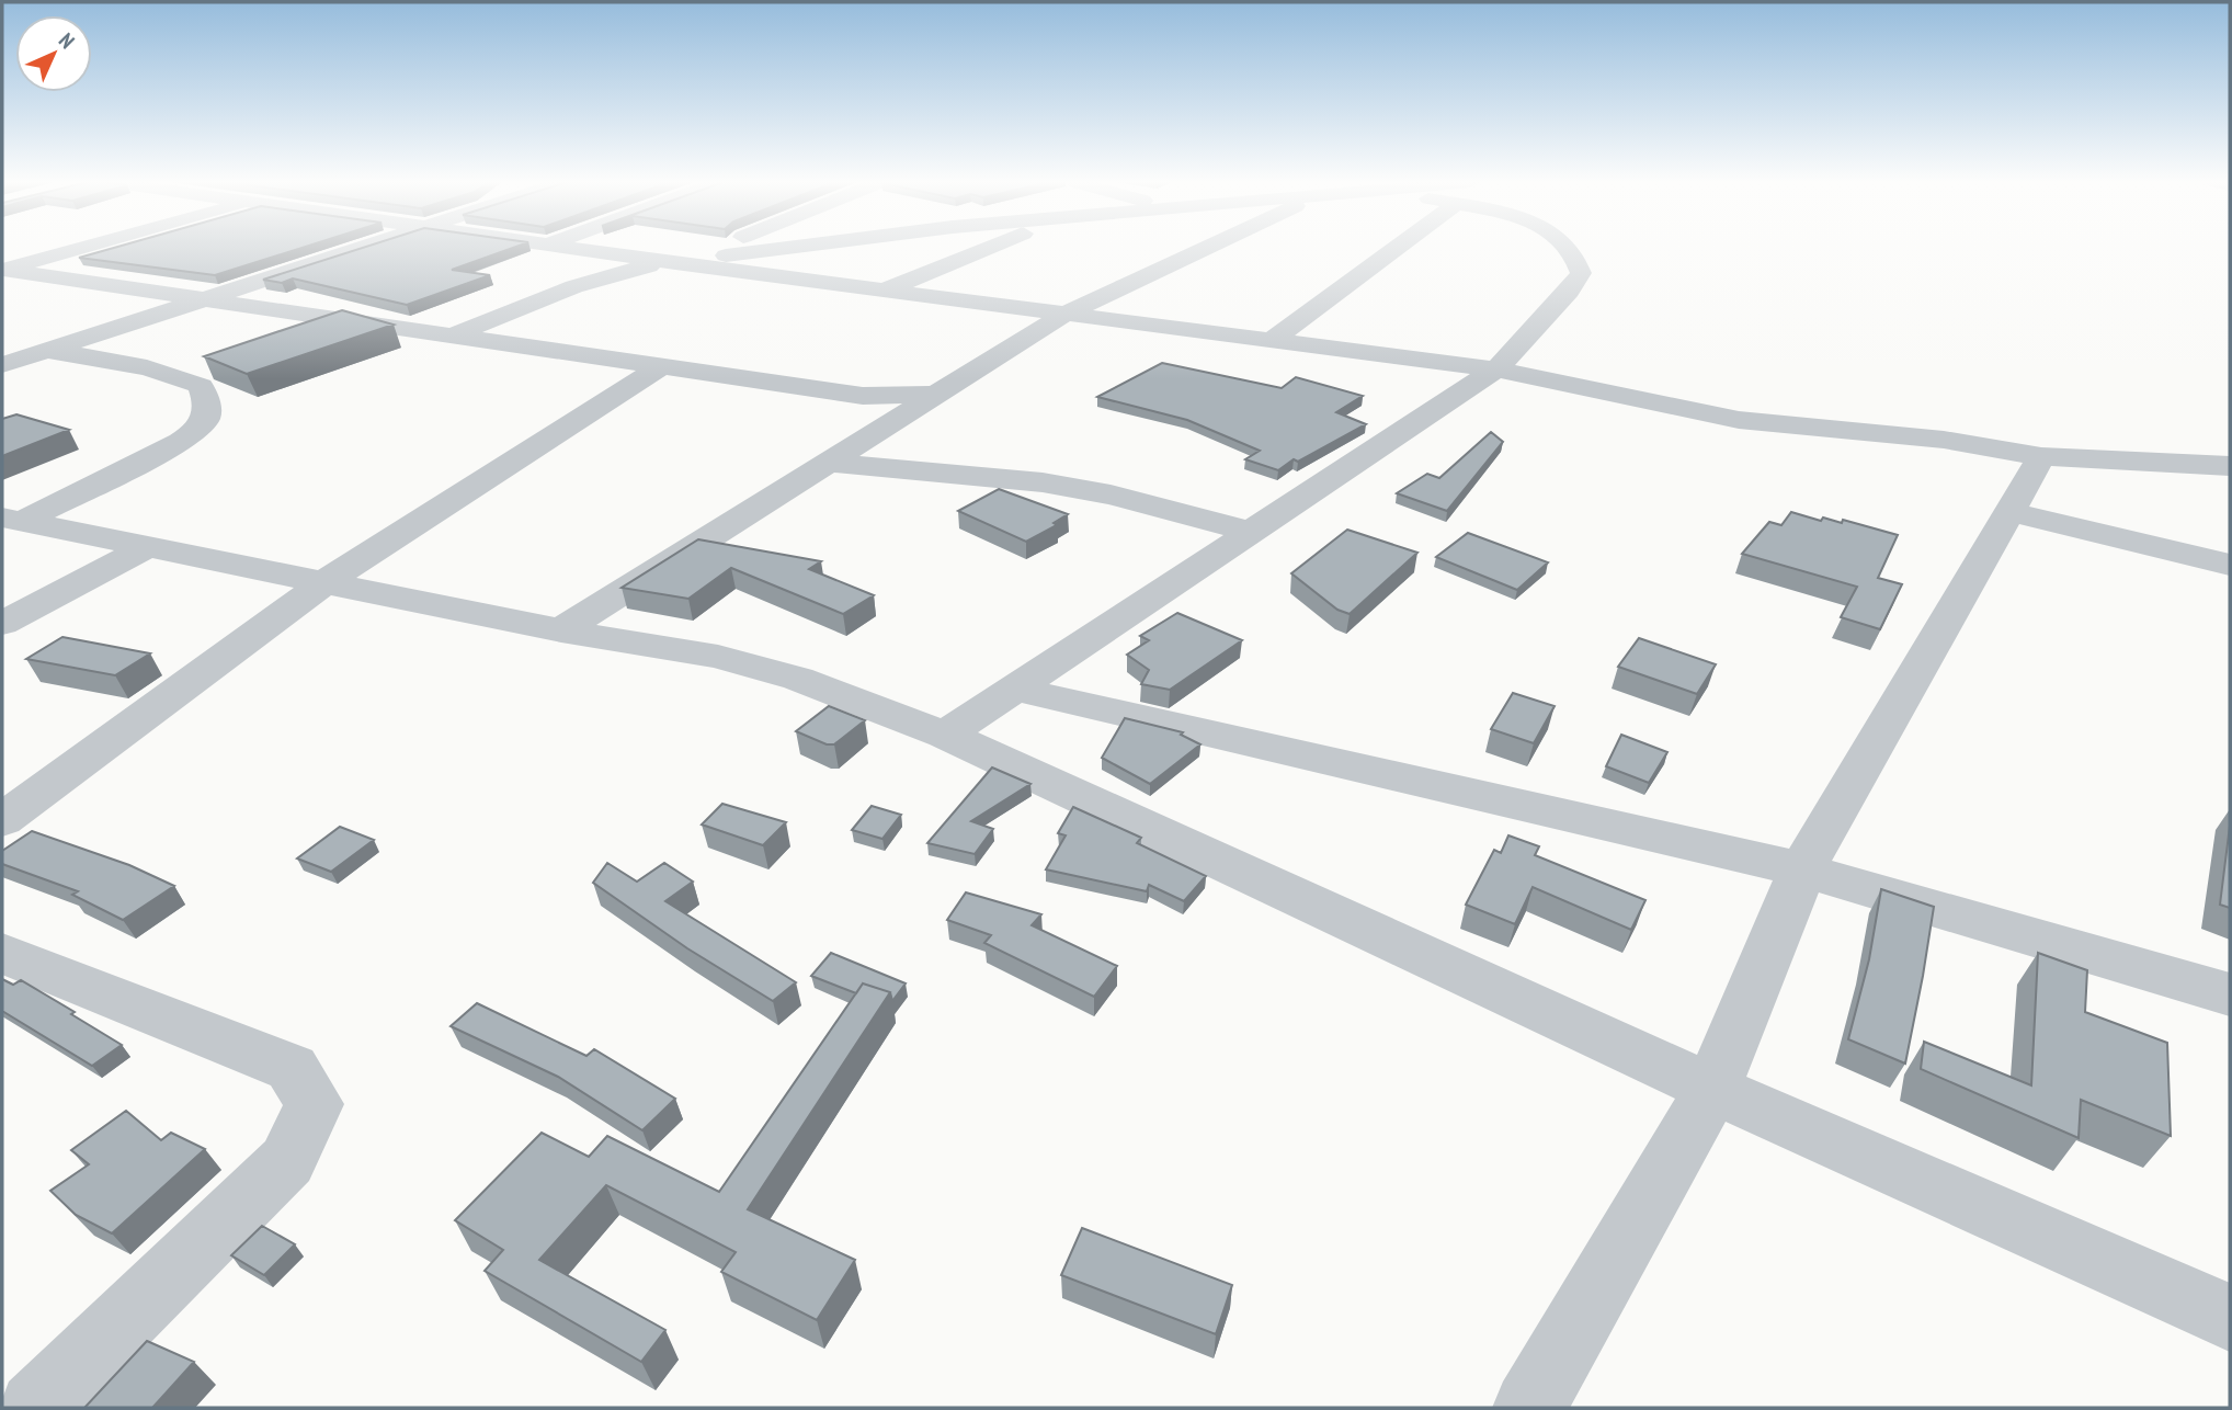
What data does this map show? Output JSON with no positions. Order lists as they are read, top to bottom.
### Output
{
  "north": "top right"
}
